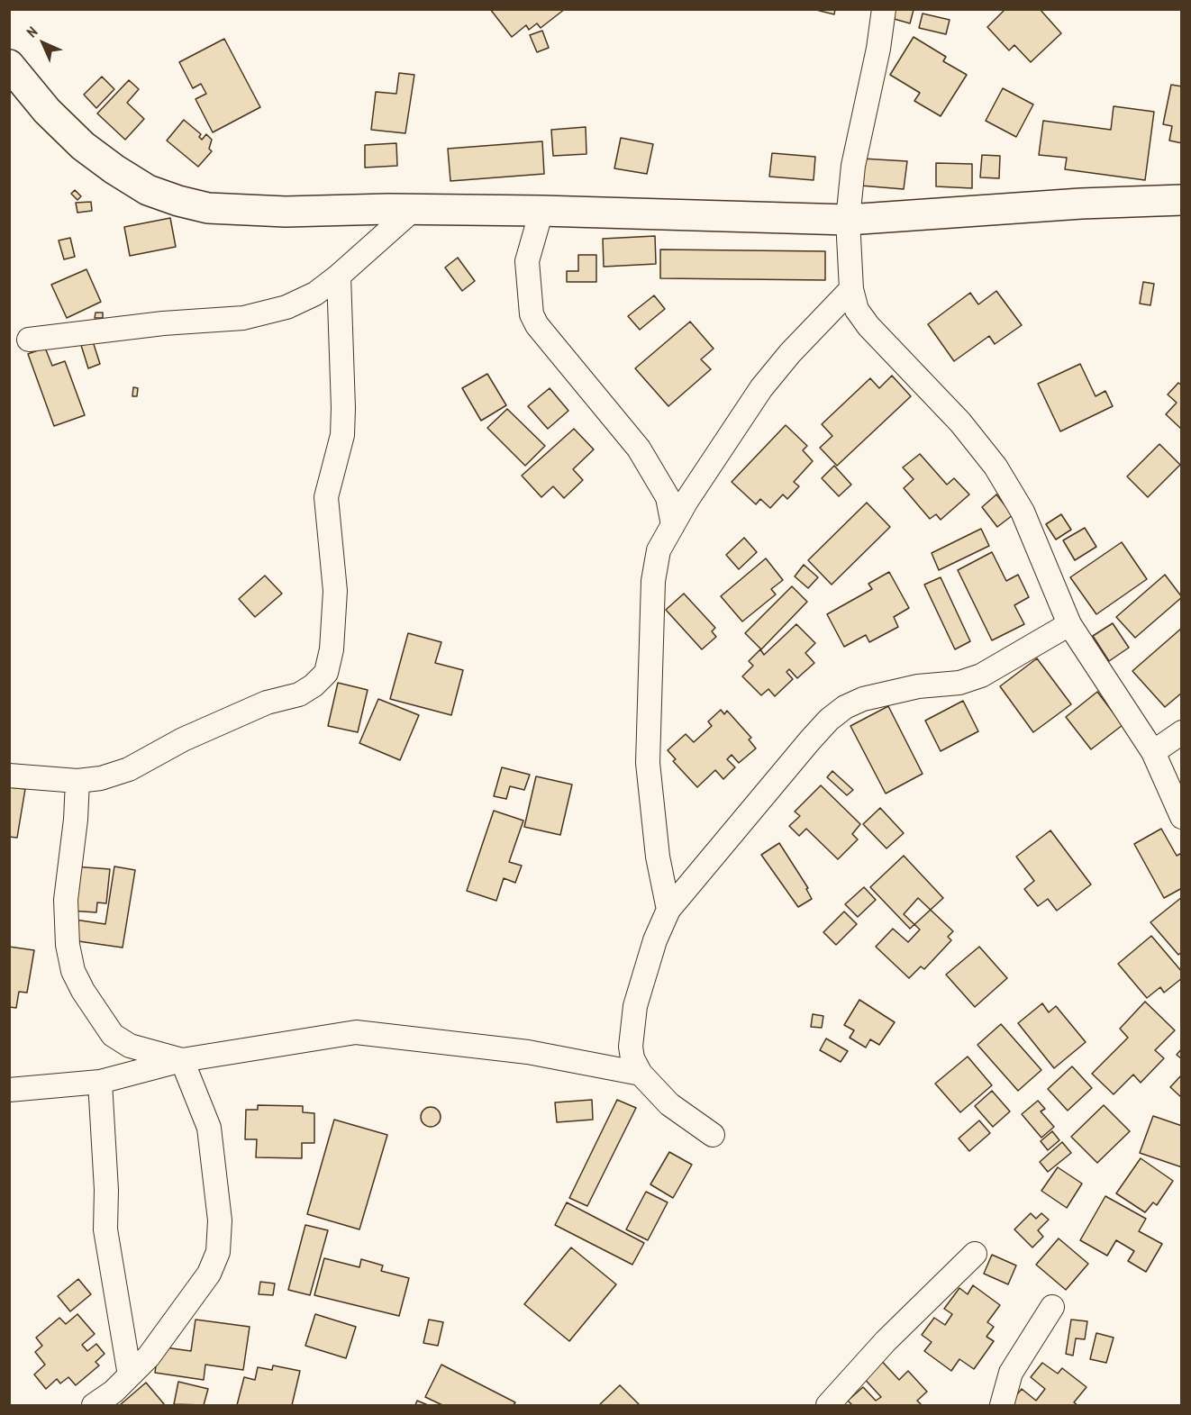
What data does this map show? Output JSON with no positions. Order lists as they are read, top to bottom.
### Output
{
  "north": "top left"
}
